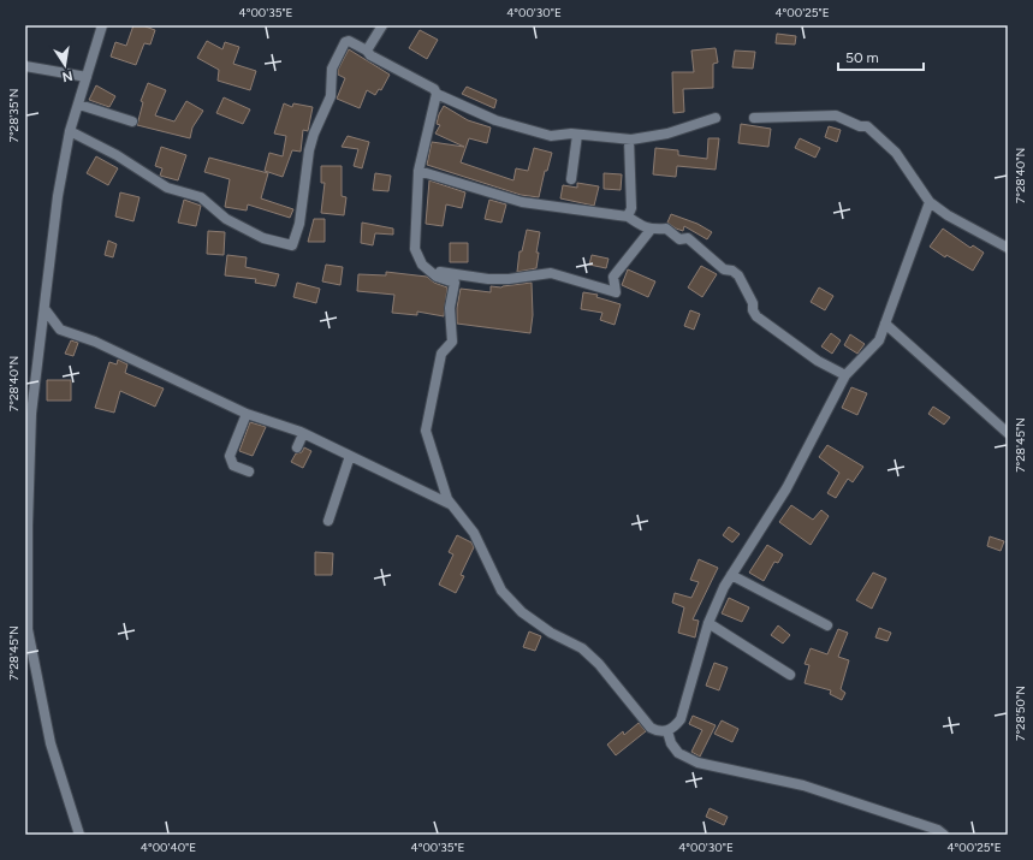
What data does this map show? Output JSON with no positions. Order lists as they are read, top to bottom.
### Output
{
  "scale_bar": "50 m",
  "north": "bottom",
  "coordinates": [
    "4°00'35\"E",
    "4°00'30\"E",
    "4°00'25\"E",
    "7°28'35\"N",
    "7°28'40\"N",
    "7°28'45\"N",
    "7°28'50\"N",
    "4°00'40\"E"
  ]
}
